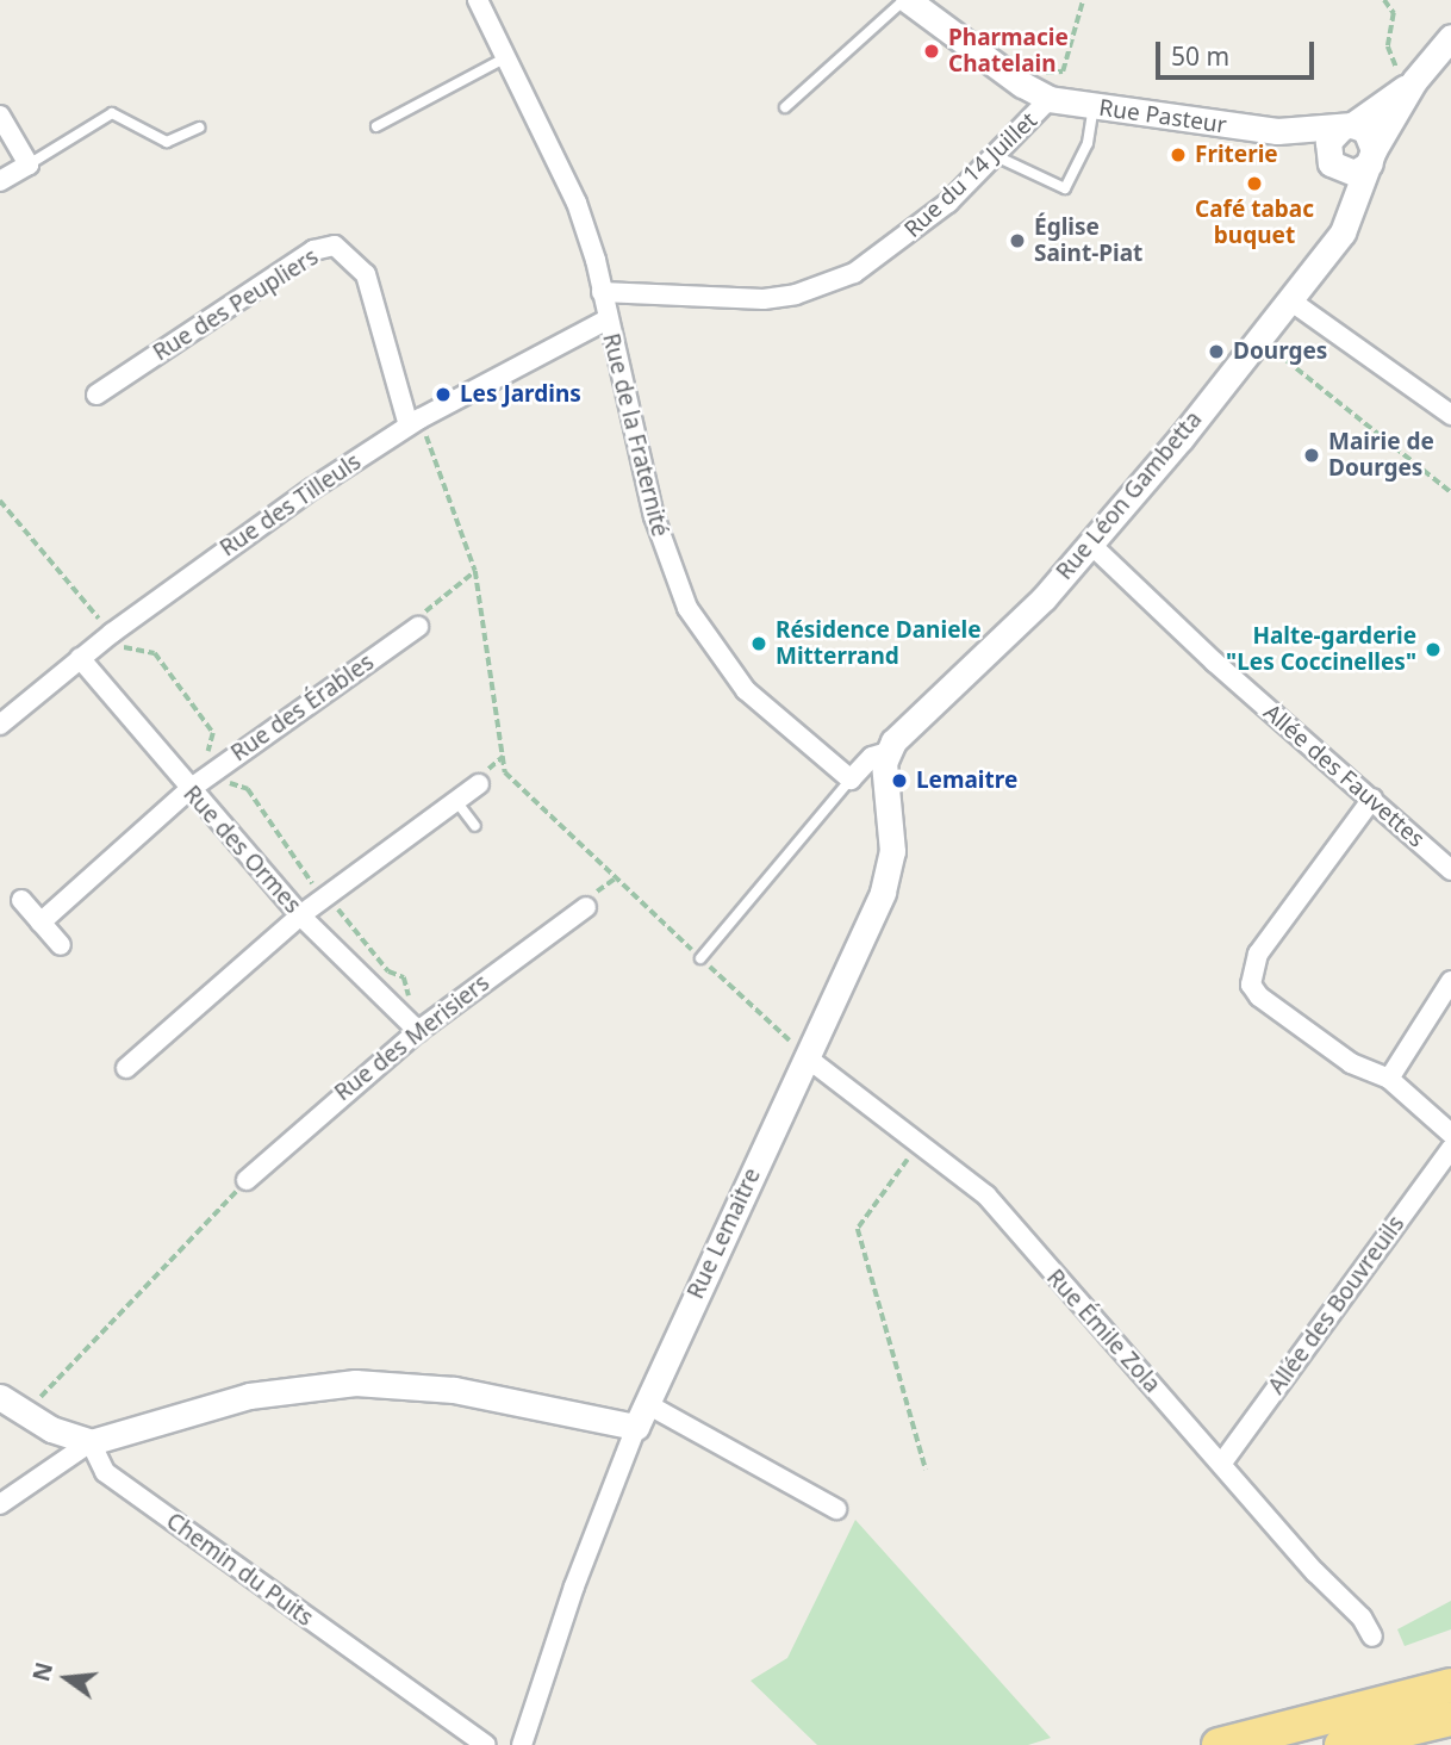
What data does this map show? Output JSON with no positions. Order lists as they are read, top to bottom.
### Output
{
  "streets": {
    "street": [
      "Rue Pasteur",
      "Rue du 14 Juillet",
      "Rue des Peupliers",
      "Rue de la Fraternité",
      "Rue Léon Gambetta",
      "Rue des Tilleuls",
      "Rue des Érables",
      "Allée des Fauvettes",
      "Rue des Ormes",
      "Rue des Merisiers",
      "Rue Lemaitre",
      "Allée des Bouvreuils",
      "Rue Émile Zola",
      "Chemin du Puits"
    ]
  },
  "crossings": [
    ["Rue Pasteur", "Rue du 14 Juillet"],
    ["Rue Pasteur", "Rue Léon Gambetta"],
    ["Rue du 14 Juillet", "Rue de la Fraternité"],
    ["Rue des Peupliers", "Rue des Tilleuls"],
    ["Rue de la Fraternité", "Rue des Tilleuls"],
    ["Rue Léon Gambetta", "Allée des Fauvettes"],
    ["Rue Léon Gambetta", "Rue Lemaitre"],
    ["Rue des Tilleuls", "Rue des Ormes"],
    ["Rue des Érables", "Rue des Ormes"],
    ["Rue des Ormes", "Rue des Merisiers"],
    ["Rue Lemaitre", "Rue Émile Zola"],
    ["Allée des Bouvreuils", "Rue Émile Zola"]
  ],
  "places": [
    "Pharmacie Chatelain",
    "Friterie",
    "Café tabac buquet",
    "Église Saint-Piat",
    "Dourges",
    "Les Jardins",
    "Mairie de Dourges",
    "Résidence Daniele Mitterrand",
    "Halte-garderie \"Les Coccinelles\"",
    "Lemaitre"
  ],
  "scale_bar": "50 m",
  "north": "left"
}
